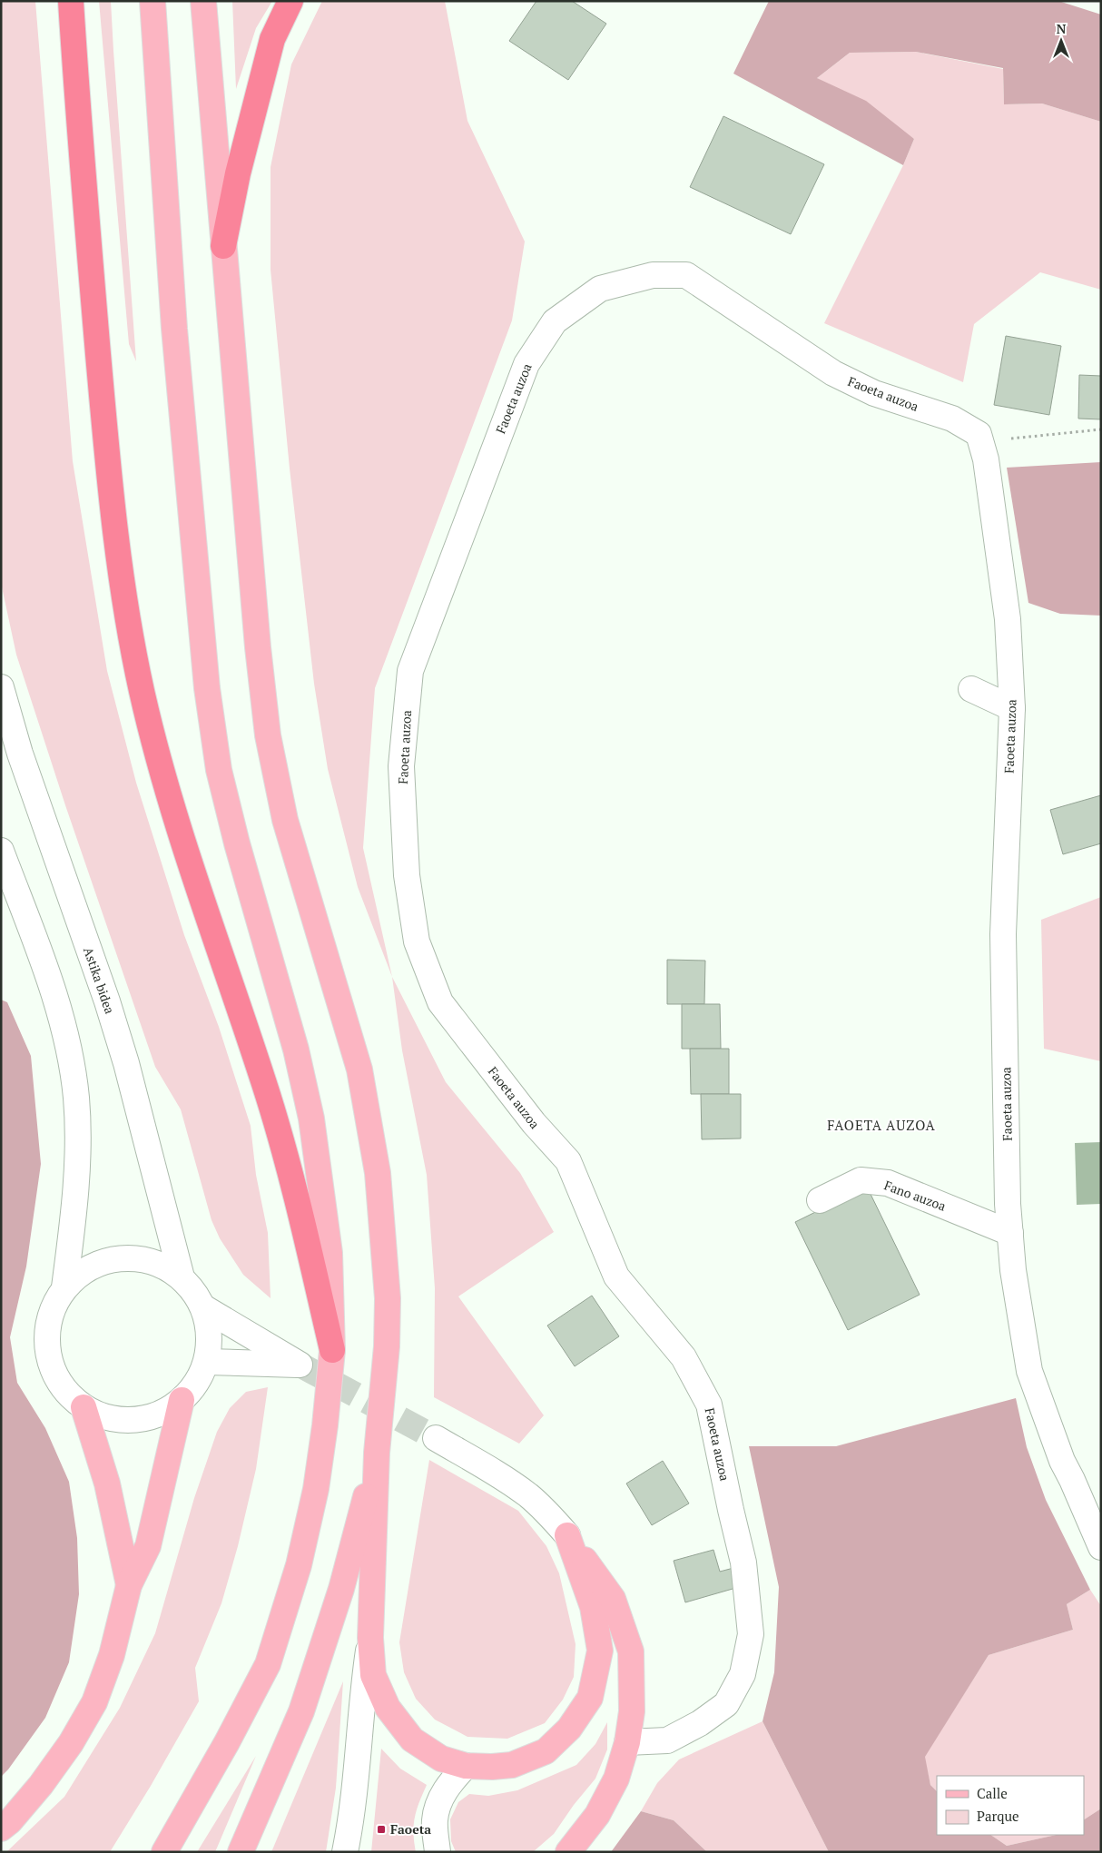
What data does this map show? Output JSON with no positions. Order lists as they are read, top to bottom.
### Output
{
  "streets": {
    "street": ["Faoeta auzoa", "Astika bidea", "Fano auzoa"]
  },
  "crossings": [
    ["Faoeta auzoa", "Fano auzoa"]
  ],
  "districts": ["FAOETA AUZOA"],
  "places": {
    "transit": ["Faoeta"]
  },
  "legend": ["Calle", "Parque"],
  "north": "top"
}
